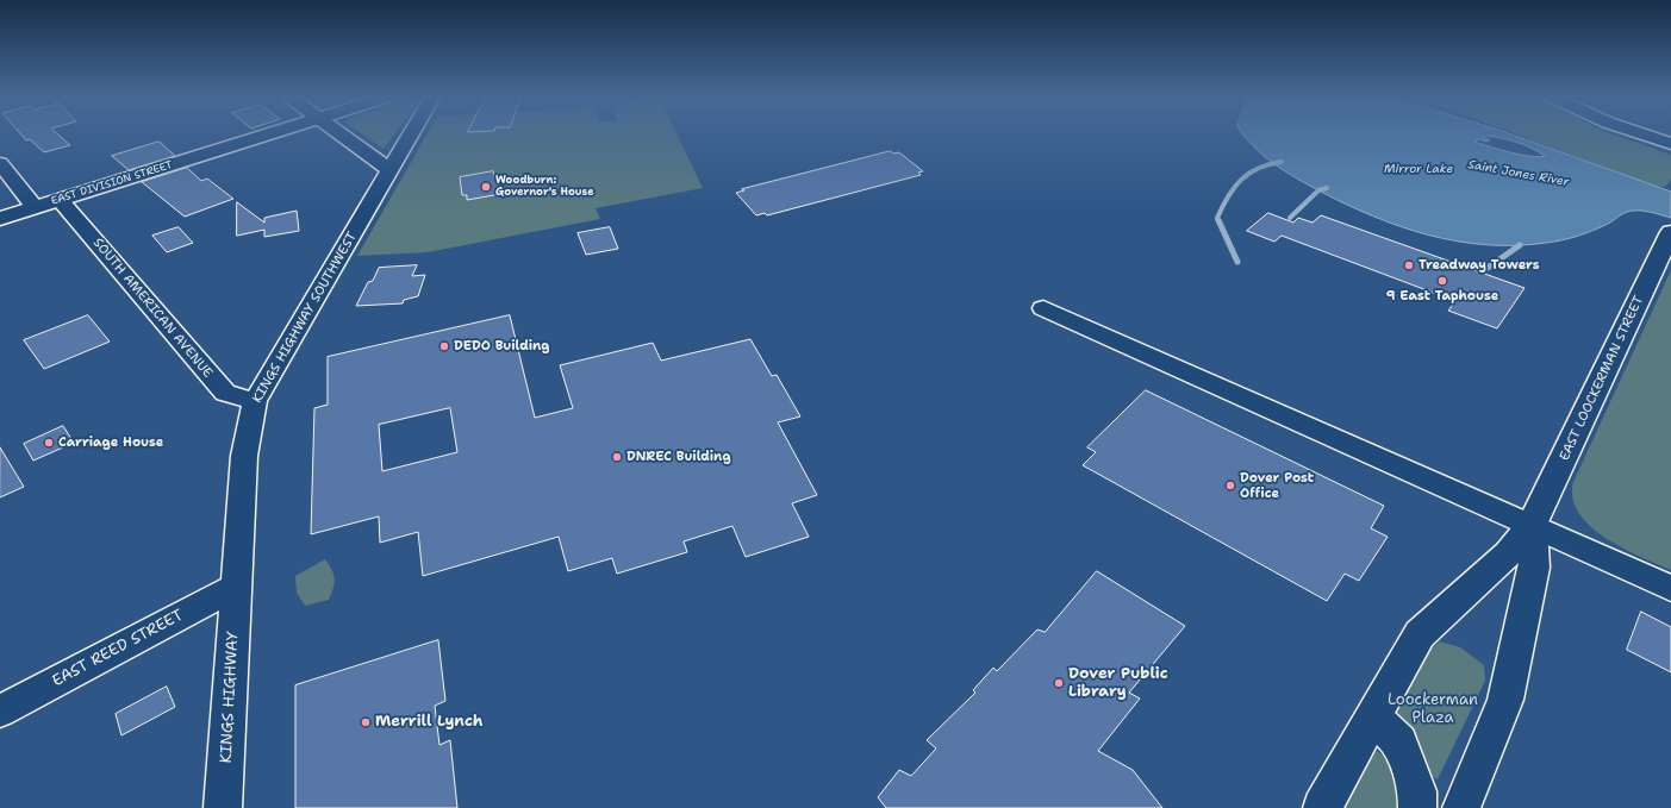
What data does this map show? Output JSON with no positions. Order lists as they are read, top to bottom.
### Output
{
  "streets": {
    "main road": ["EAST DIVISION STREET", "EAST LOOCKERMAN STREET"],
    "street": [
      "SOUTH AMERICAN AVENUE",
      "KINGS HIGHWAY SOUTHWEST",
      "EAST REED STREET",
      "KINGS HIGHWAY"
    ]
  },
  "crossings": [
    ["EAST DIVISION STREET", "SOUTH AMERICAN AVENUE"],
    ["SOUTH AMERICAN AVENUE", "KINGS HIGHWAY SOUTHWEST"],
    ["KINGS HIGHWAY SOUTHWEST", "EAST REED STREET"],
    ["KINGS HIGHWAY SOUTHWEST", "KINGS HIGHWAY"],
    ["EAST REED STREET", "KINGS HIGHWAY"]
  ],
  "water": ["Mirror Lake", "Saint Jones River"],
  "parks": ["Loockerman Plaza"],
  "places": [
    "Woodburn: Governor's House",
    "Treadway Towers",
    "9 East Taphouse",
    "DEDO Building",
    "Carriage House",
    "DNREC Building",
    "Dover Post Office",
    "Dover Public Library",
    "Merrill Lynch"
  ]
}
